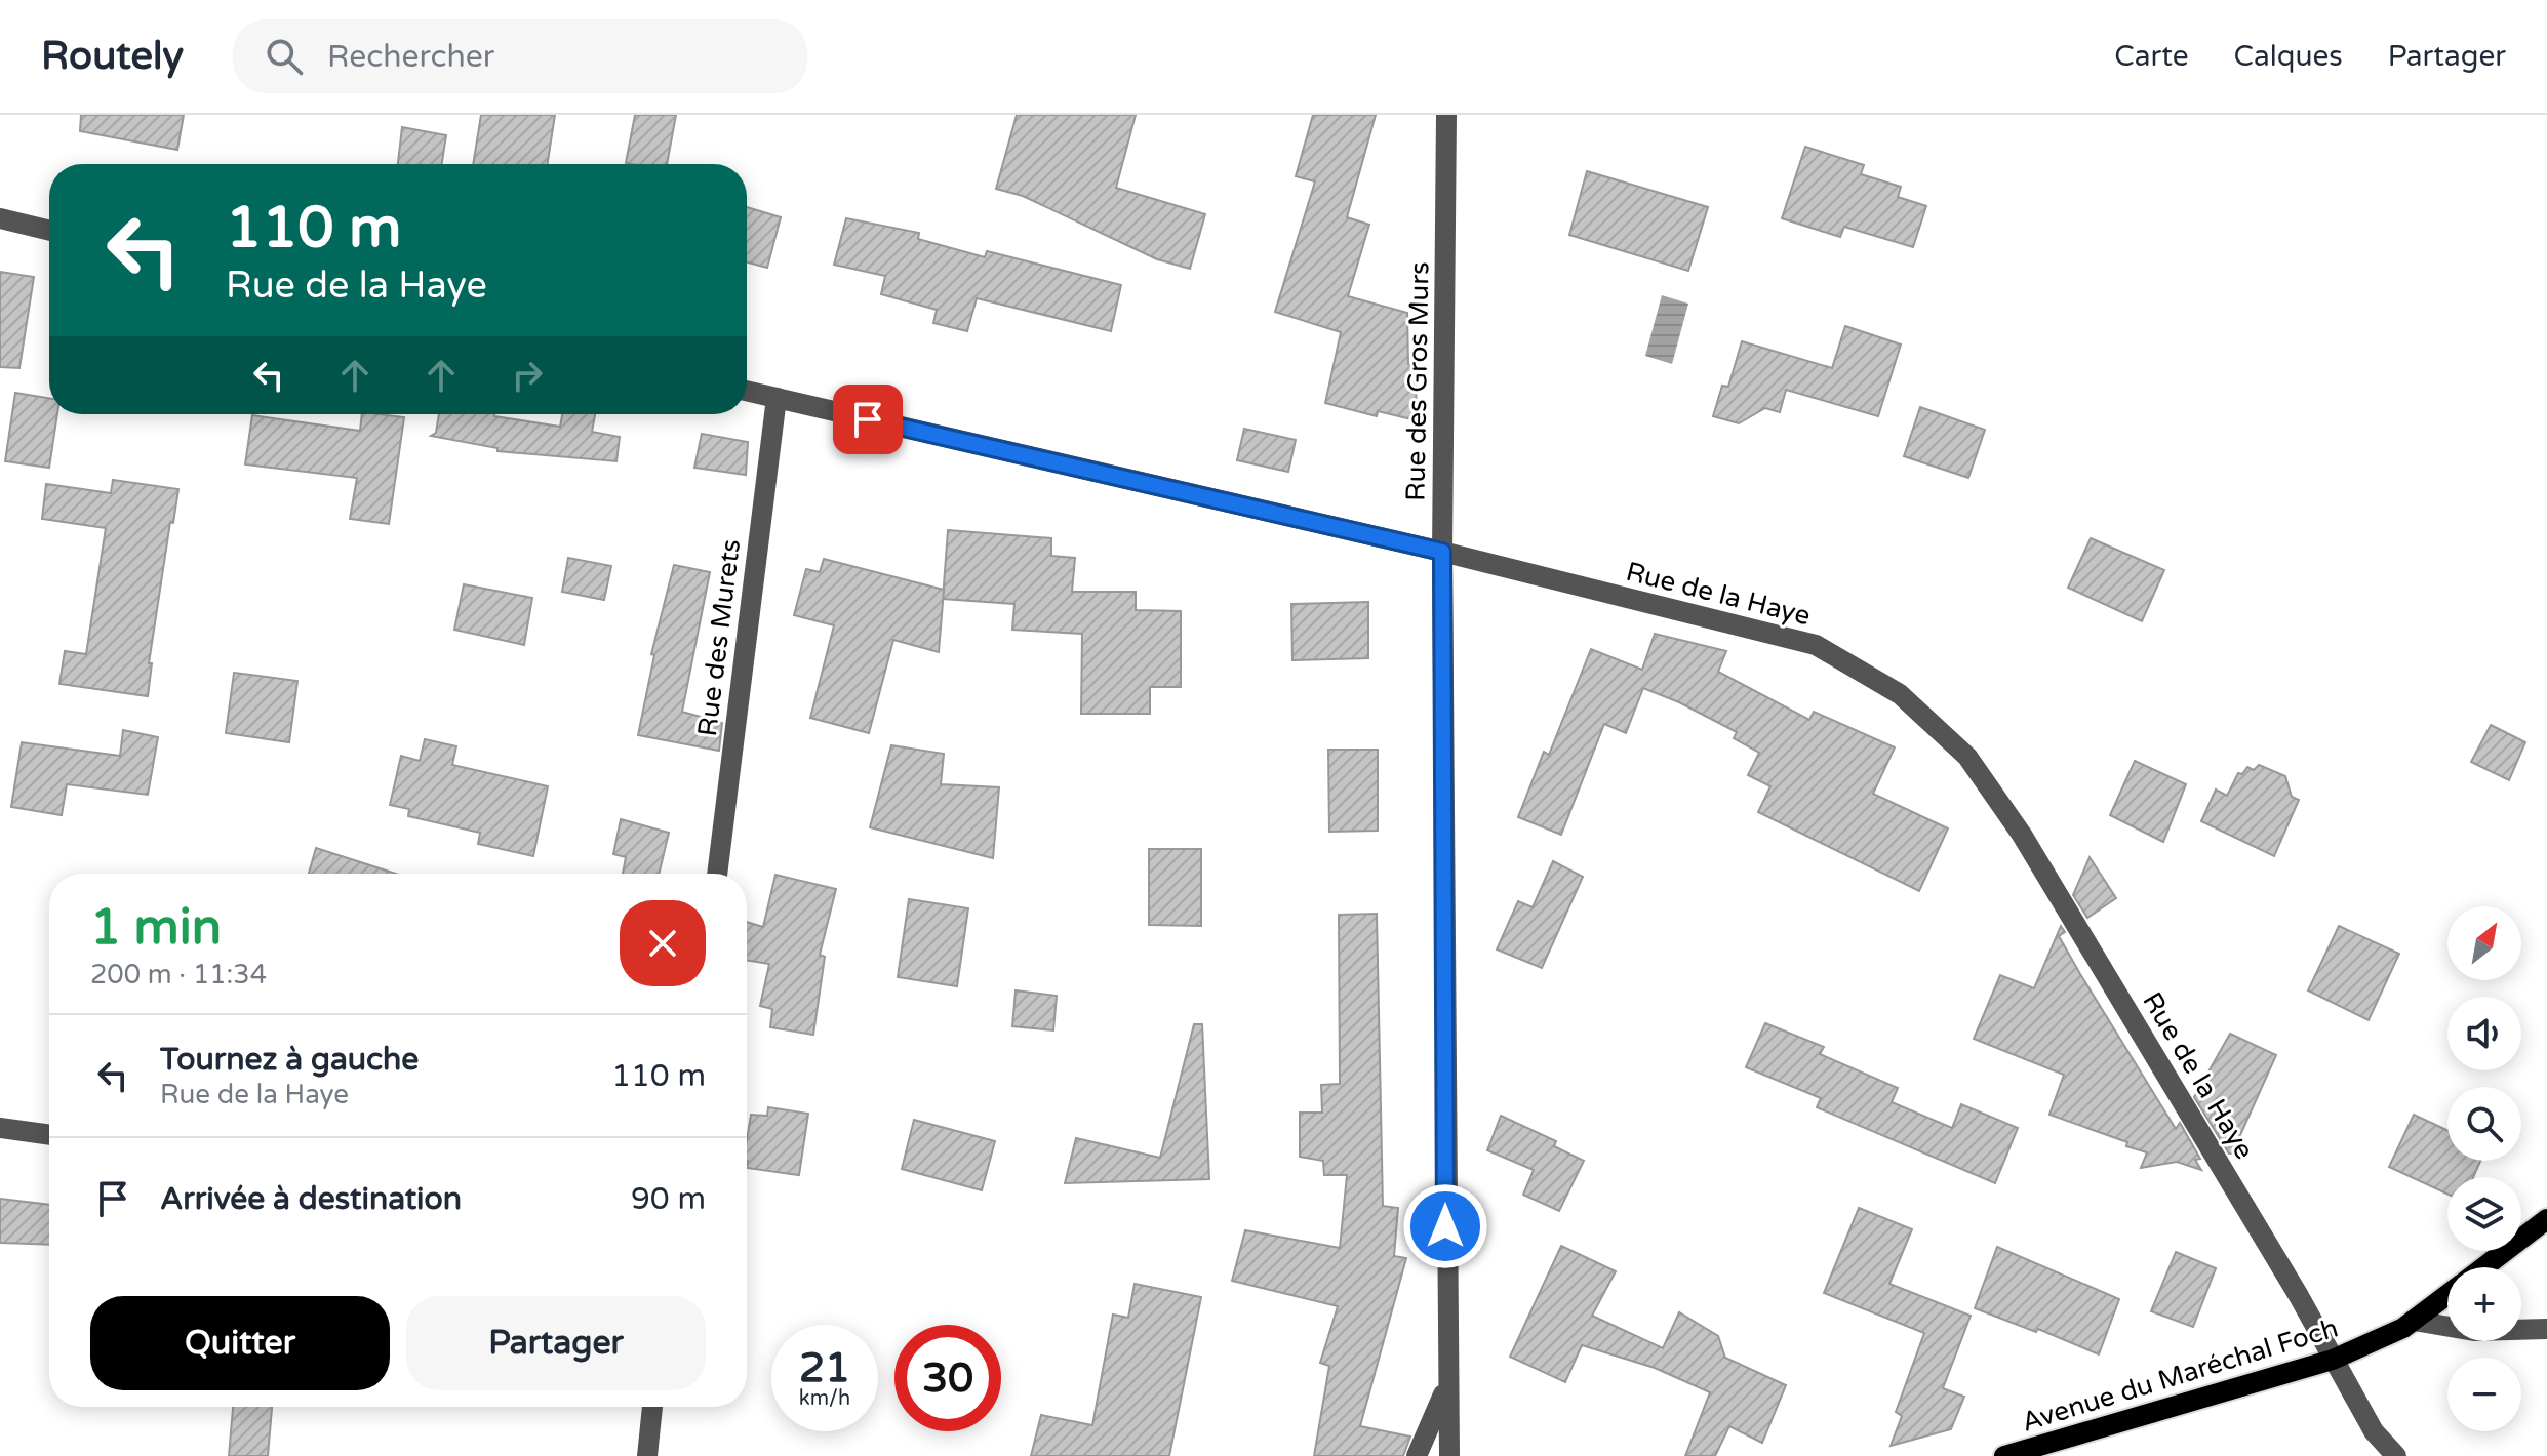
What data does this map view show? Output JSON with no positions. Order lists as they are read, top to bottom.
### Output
{
  "streets": {
    "main road": ["Avenue du Maréchal Foch"],
    "street": ["Rue des Gros Murs", "Rue de la Haye", "Rue des Murets"]
  },
  "crossings": [
    ["Rue des Gros Murs", "Rue de la Haye"],
    ["Rue de la Haye", "Rue des Murets"],
    ["Rue de la Haye", "Avenue du Maréchal Foch"]
  ],
  "north": "top right",
  "page": {
    "header": "Routely",
    "search": "Rechercher",
    "nav": ["Carte", "Calques", "Partager"],
    "turn": ["110 m", "Rue de la Haye"],
    "heading": ["1 min", "200 m · 11:34"],
    "map_buttons": ["+", "−"],
    "list": [
      {
        "name": "Tournez à gauche",
        "note": "Rue de la Haye",
        "value": "110 m"
      },
      {
        "name": "Arrivée à destination",
        "value": "90 m"
      }
    ],
    "buttons": ["Quitter", "Partager"],
    "speed": "21 km/h",
    "limit": "30"
  }
}
